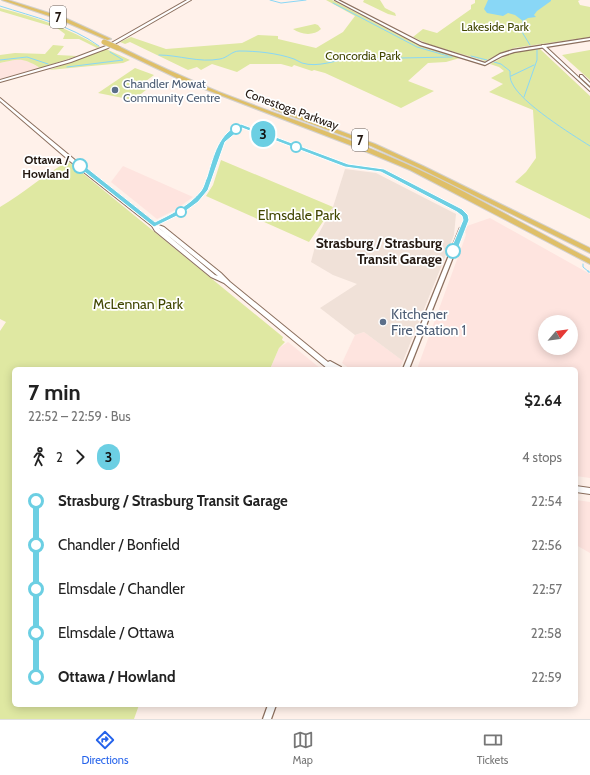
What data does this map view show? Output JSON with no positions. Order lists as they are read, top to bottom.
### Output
{
  "streets": {
    "highway": ["7", "Conestoga Parkway"]
  },
  "parks": [
    "Lakeside Park",
    "Concordia Park",
    "Elmsdale Park",
    "McLennan Park"
  ],
  "places": [
    "Chandler Mowat Community Centre",
    "Ottawa / Howland",
    "Strasburg / Strasburg Transit Garage",
    "Kitchener Fire Station 1"
  ],
  "lines": ["bus line 3"],
  "north": "top right",
  "page": {
    "on_map": "3",
    "heading": ["7 min", "22:52 – 22:59 · Bus", "$2.64"],
    "legs": ["2", "3", "4 stops"],
    "list": [
      {
        "name": "Strasburg / Strasburg Transit Garage",
        "value": "22:54"
      },
      {
        "name": "Chandler / Bonfield",
        "value": "22:56"
      },
      {
        "name": "Elmsdale / Chandler",
        "value": "22:57"
      },
      {
        "name": "Elmsdale / Ottawa",
        "value": "22:58"
      },
      {
        "name": "Ottawa / Howland",
        "value": "22:59"
      }
    ],
    "tabs": ["Directions", "Map", "Tickets"]
  }
}
